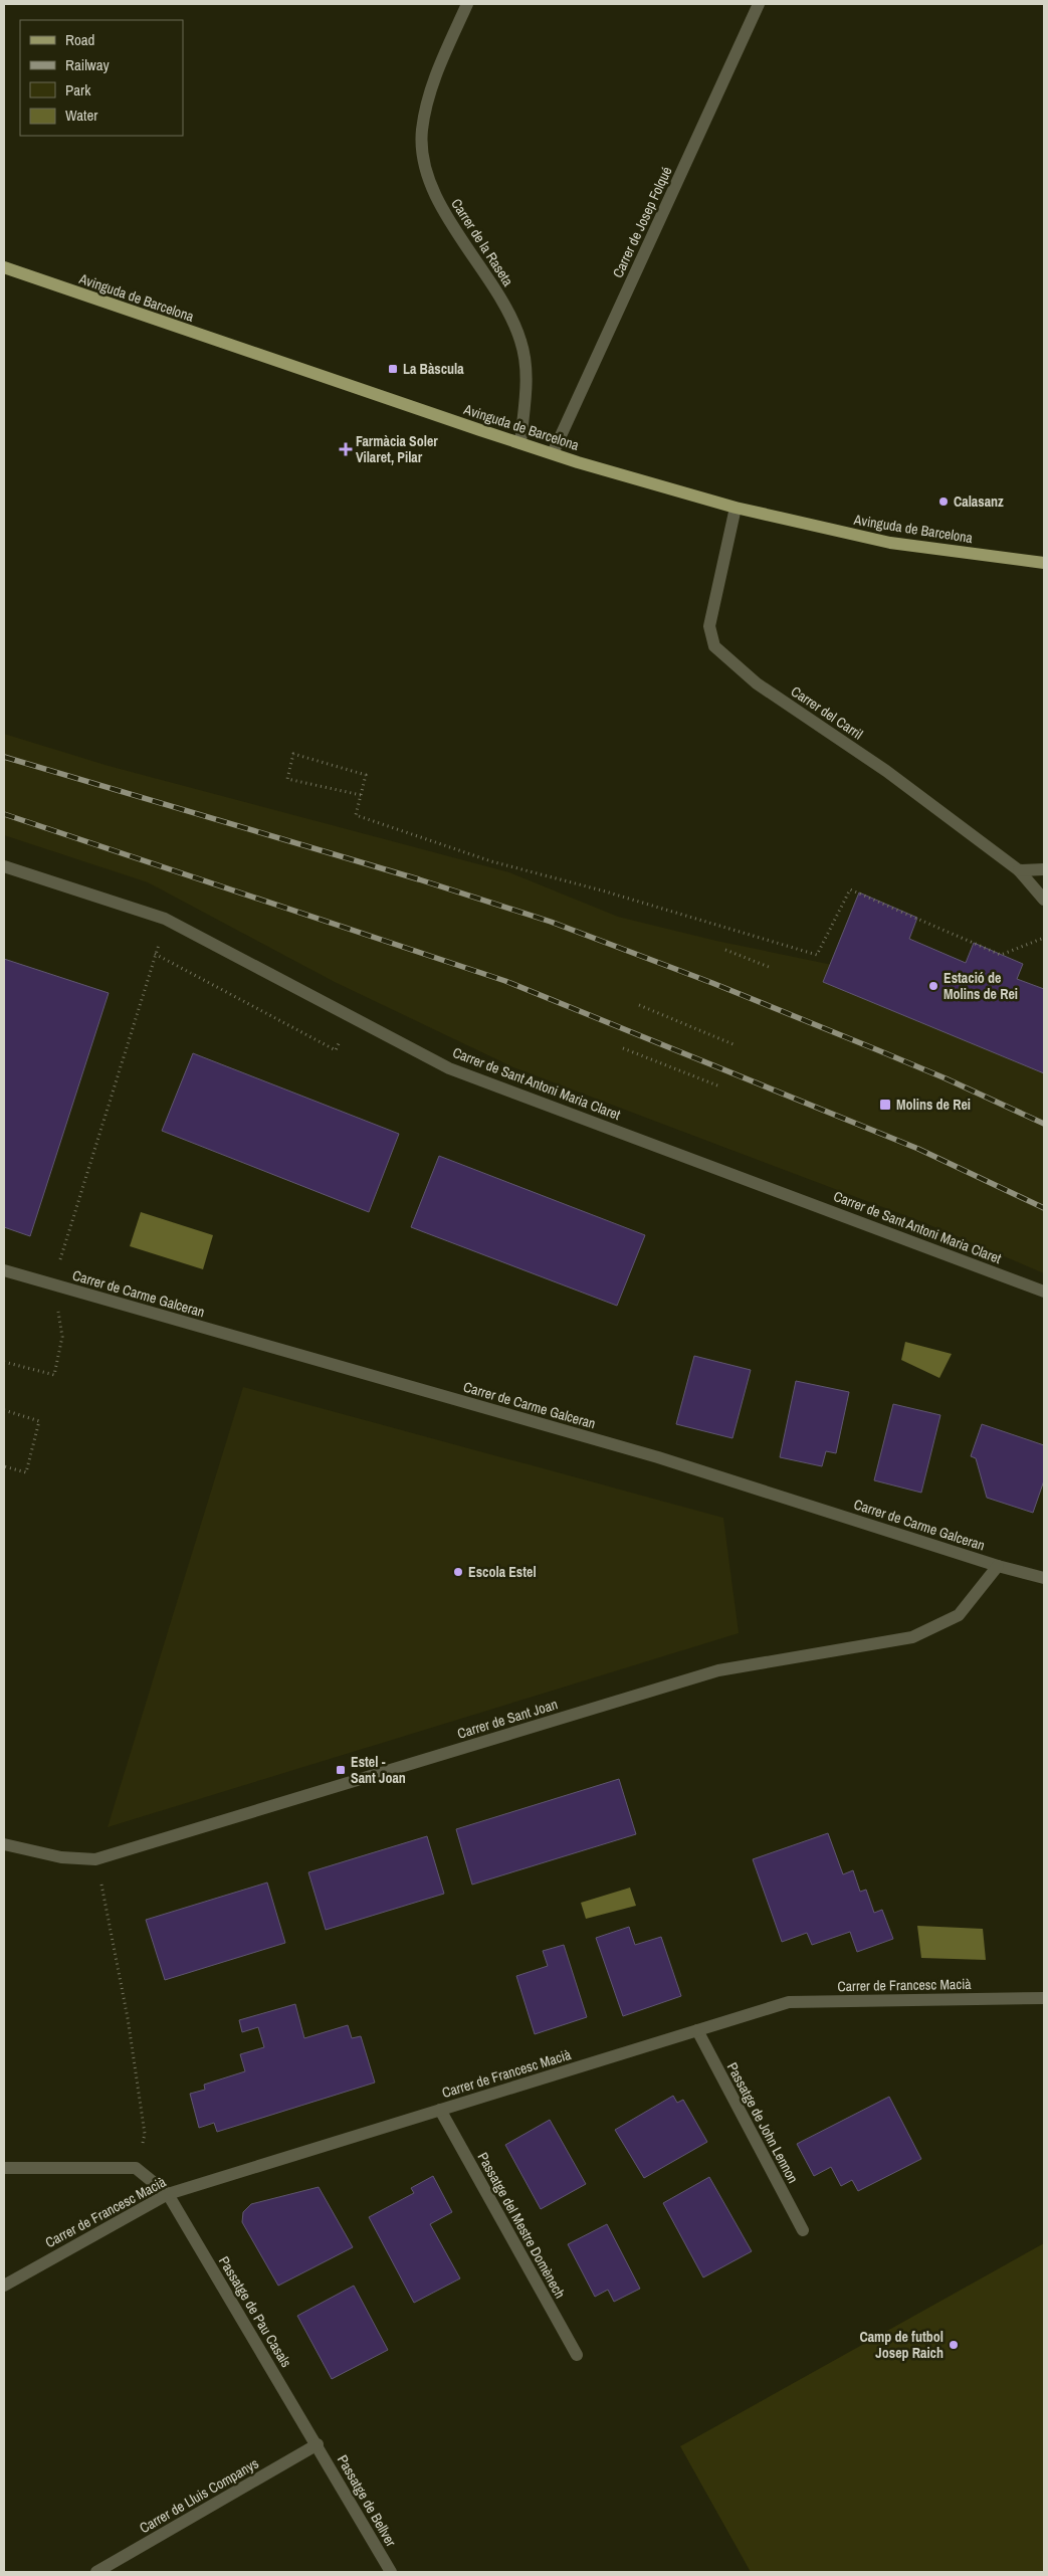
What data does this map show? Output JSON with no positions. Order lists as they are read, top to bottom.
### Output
{
  "streets": {
    "main road": ["Avinguda de Barcelona"],
    "street": [
      "Carrer de Josep Folqué",
      "Carrer de la Raseta",
      "Carrer del Carril",
      "Carrer de Sant Antoni Maria Claret",
      "Carrer de Carme Galceran",
      "Carrer de Sant Joan",
      "Carrer de Francesc Macià",
      "Passatge de John Lennon",
      "Passatge del Mestre Domènech",
      "Passatge de Pau Casals",
      "Carrer de Lluis Companys",
      "Passatge de Bellver"
    ]
  },
  "crossings": [
    ["Carrer de Josep Folqué", "Avinguda de Barcelona"],
    ["Carrer de la Raseta", "Avinguda de Barcelona"],
    ["Avinguda de Barcelona", "Carrer del Carril"],
    ["Carrer de Carme Galceran", "Carrer de Sant Joan"],
    ["Carrer de Francesc Macià", "Passatge de John Lennon"],
    ["Carrer de Francesc Macià", "Passatge del Mestre Domènech"],
    ["Carrer de Francesc Macià", "Passatge de Pau Casals"],
    ["Passatge de Pau Casals", "Carrer de Lluis Companys"],
    ["Passatge de Pau Casals", "Passatge de Bellver"],
    ["Carrer de Lluis Companys", "Passatge de Bellver"]
  ],
  "places": {
    "transit": ["La Bàscula", "Molins de Rei", "Estel - Sant Joan"],
    "health": ["Farmàcia Soler Vilaret, Pilar"],
    "other": [
      "Calasanz",
      "Estació de Molins de Rei",
      "Escola Estel",
      "Camp de futbol Josep Raich"
    ]
  },
  "legend": [
    "Road",
    "Railway",
    "Park",
    "Water"
  ]
}
